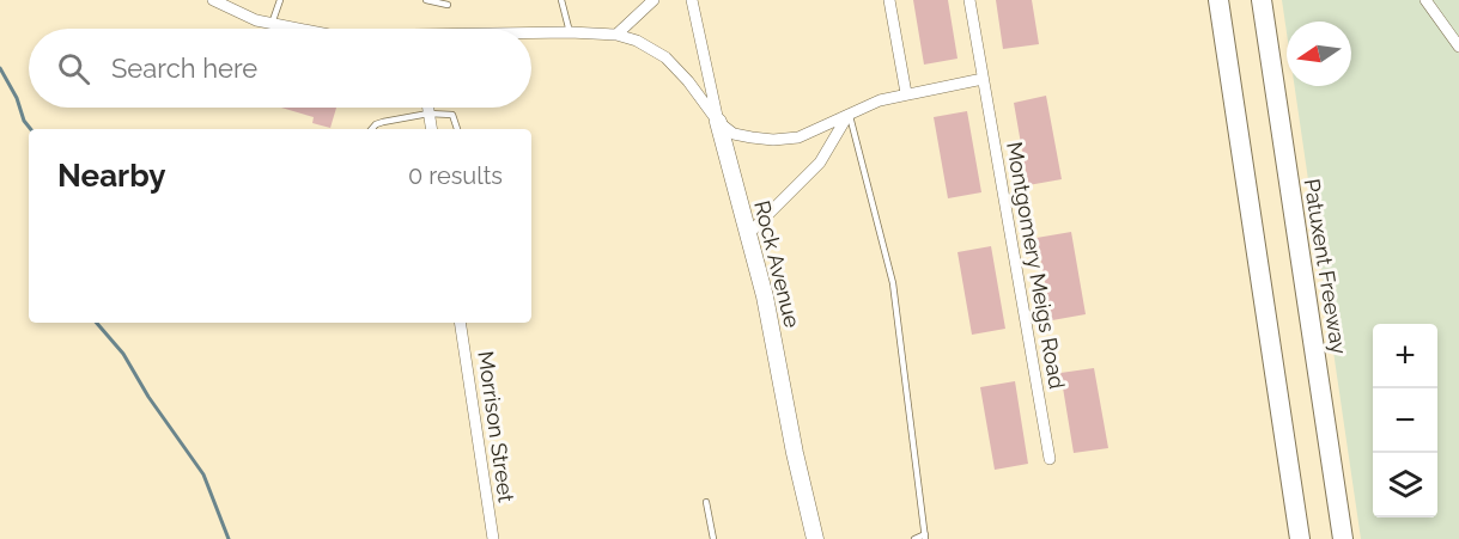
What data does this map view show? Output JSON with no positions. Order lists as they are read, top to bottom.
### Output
{
  "streets": {
    "highway": ["Patuxent Freeway"],
    "street": ["Rock Avenue", "Montgomery Meigs Road", "Morrison Street"]
  },
  "north": "left",
  "page": {
    "search": "Search here",
    "heading": ["Nearby", "0 results"],
    "map_buttons": ["+", "−"]
  }
}
